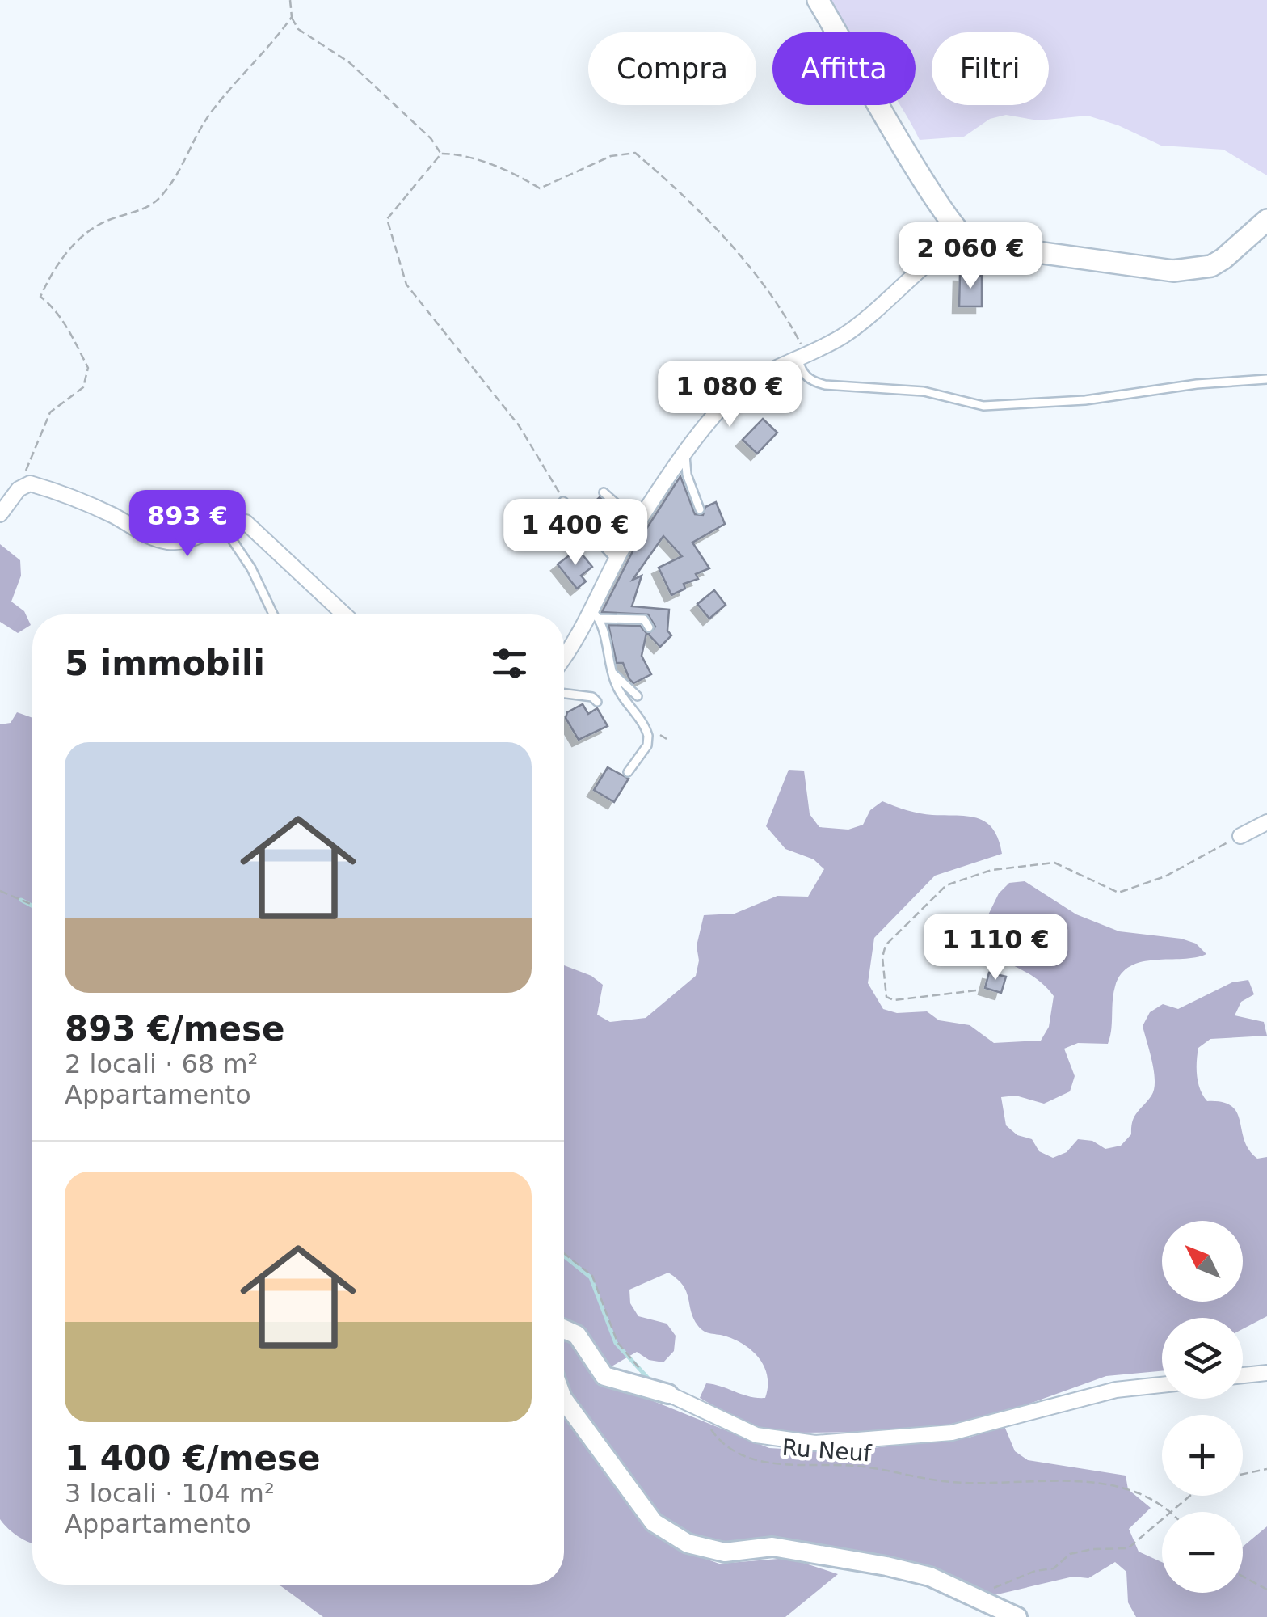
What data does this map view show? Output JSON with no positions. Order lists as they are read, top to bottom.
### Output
{
  "streets": {
    "path": ["Ru Neuf"]
  },
  "north": "top left",
  "page": {
    "chip": ["Compra", "Affitta", "Filtri"],
    "price": [
      "2 060 €",
      "1 080 €",
      "893 €",
      "1 400 €",
      "1 110 €"
    ],
    "heading": "5 immobili",
    "list": [
      {
        "name": "893 €/mese",
        "note": "2 locali · 68 m² · Appartamento"
      },
      {
        "name": "1 400 €/mese",
        "note": "3 locali · 104 m² · Appartamento"
      }
    ],
    "map_buttons": ["+", "−"]
  }
}
